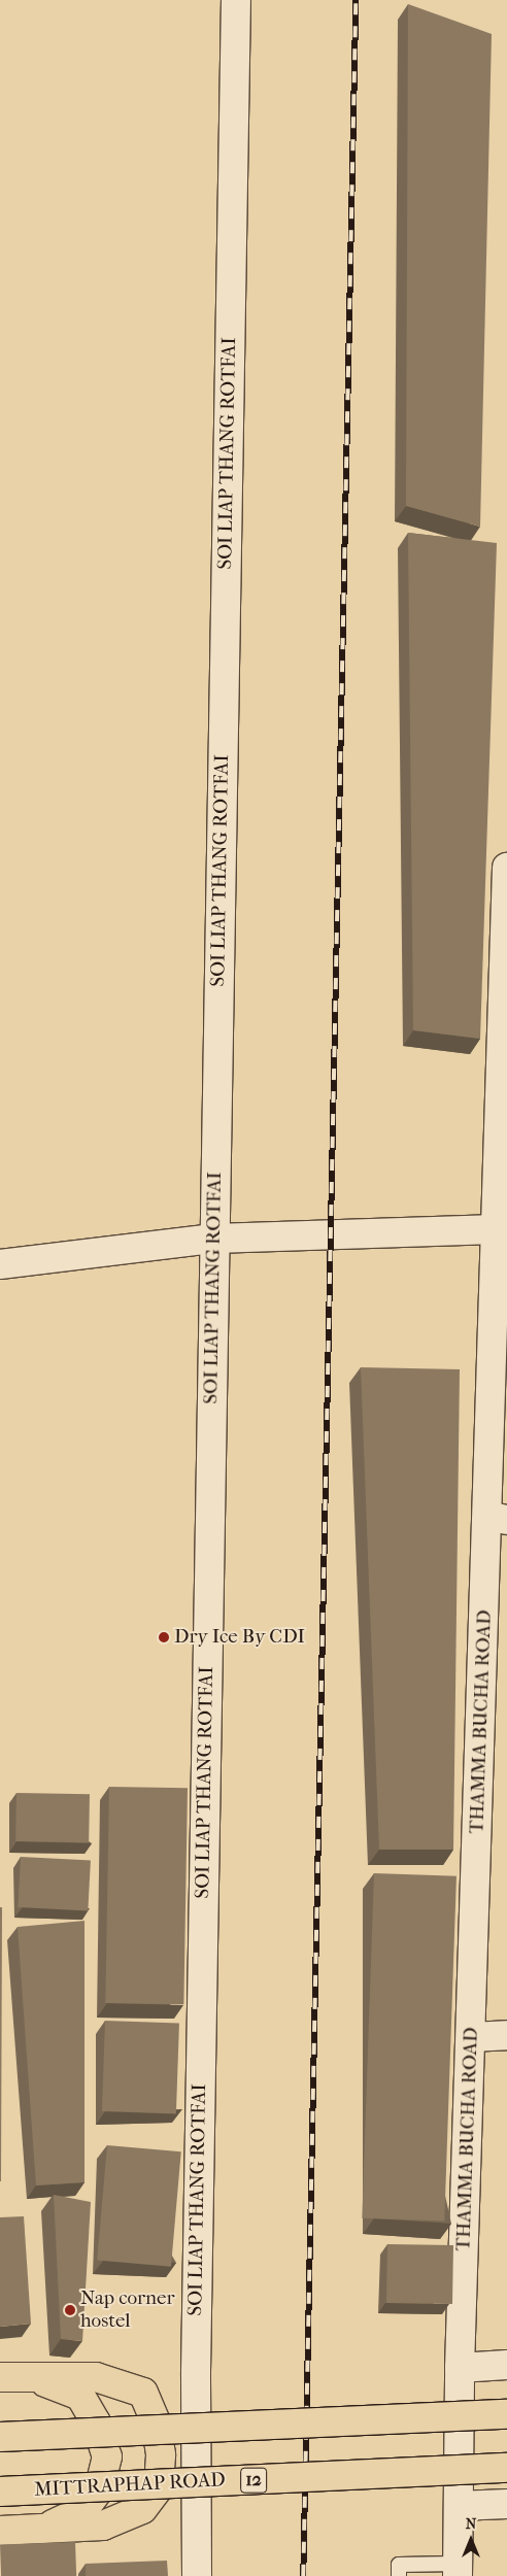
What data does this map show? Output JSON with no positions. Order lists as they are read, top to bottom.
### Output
{
  "streets": {
    "main road": ["12", "MITTRAPHAP ROAD"],
    "street": ["SOI LIAP THANG ROTFAI", "THAMMA BUCHA ROAD"]
  },
  "places": ["Dry Ice By CDI", "Nap corner hostel"],
  "north": "top"
}
